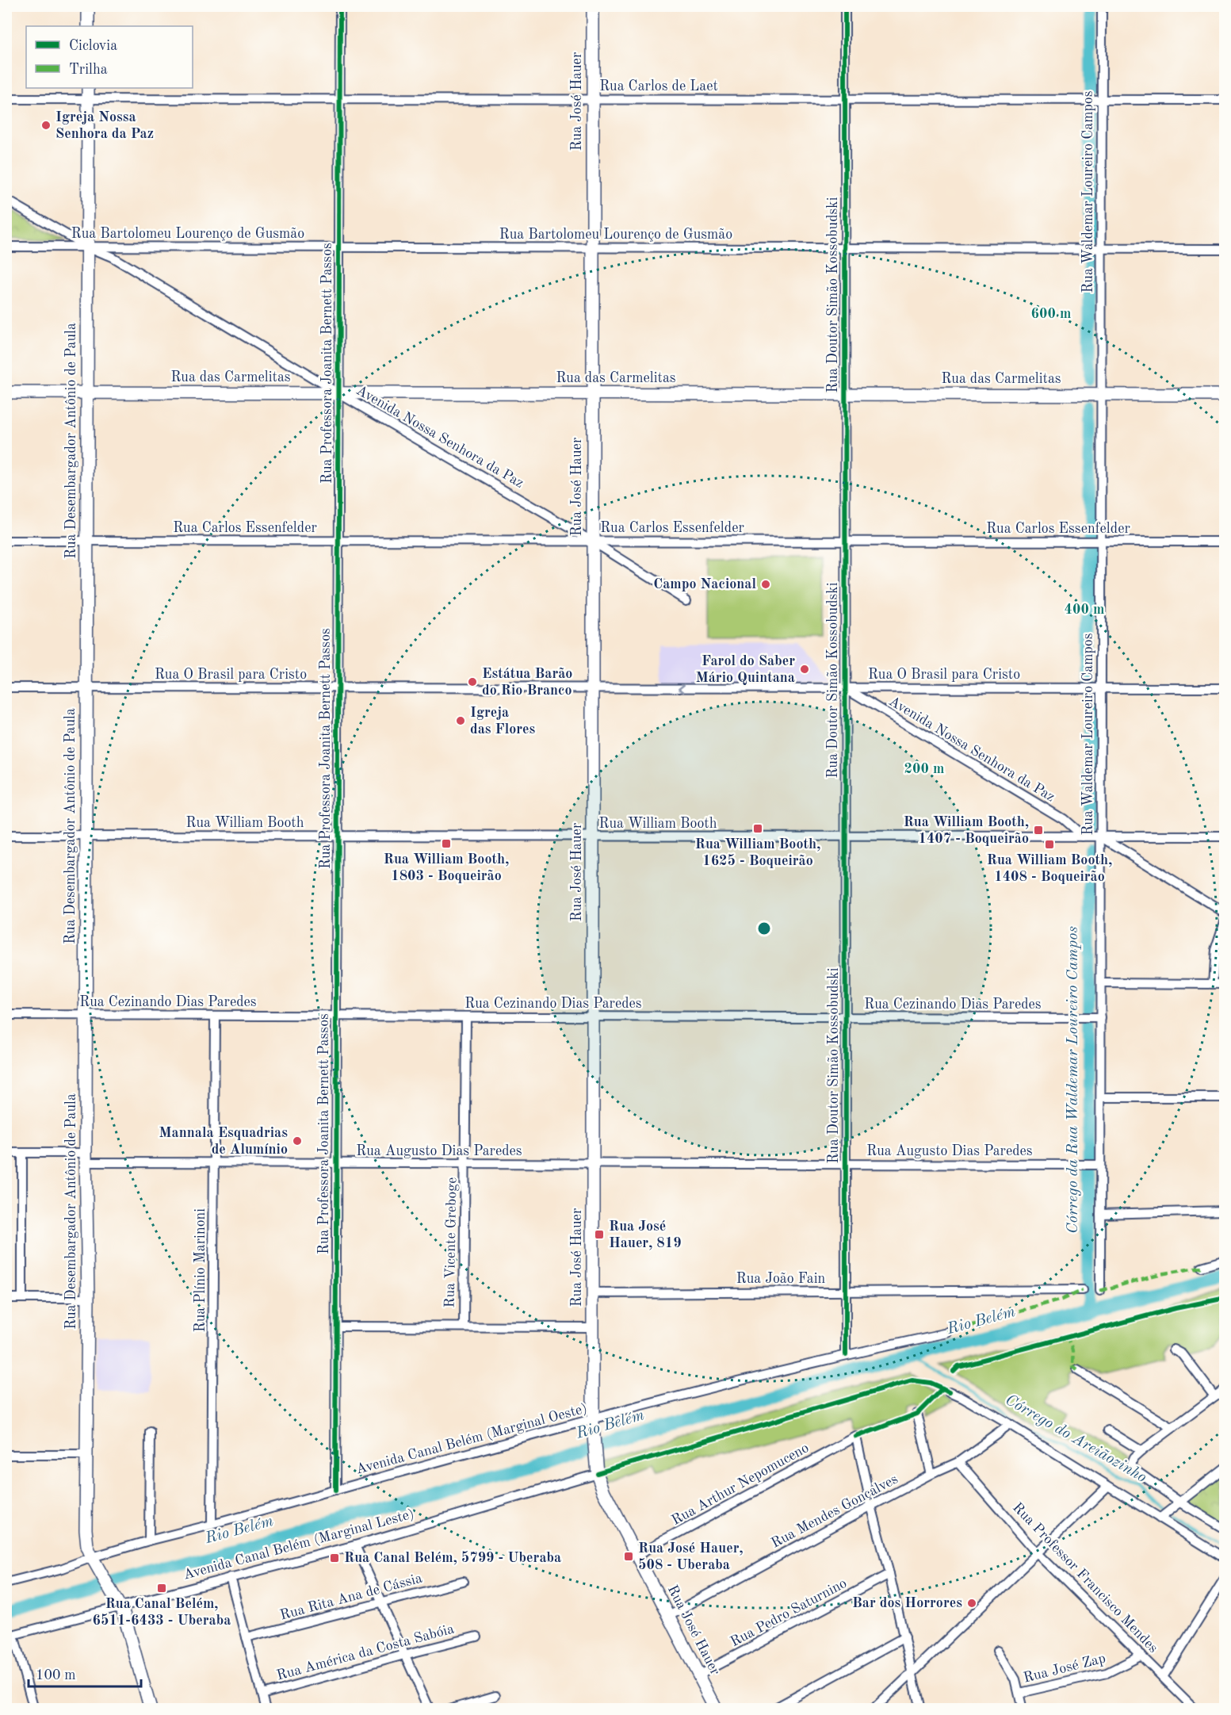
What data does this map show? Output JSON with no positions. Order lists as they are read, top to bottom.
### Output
{
  "streets": {
    "main road": ["Rua José Hauer", "Rua das Carmelitas", "Rua Desembargador Antônio de Paula"],
    "street": [
      "Rua Carlos de Laet",
      "Rua Waldemar Loureiro Campos",
      "Rua Bartolomeu Lourenço de Gusmão",
      "Rua Doutor Simão Kossobudski",
      "Rua Professora Joanita Bernett Passos",
      "Avenida Nossa Senhora da Paz",
      "Rua Carlos Essenfelder",
      "Rua O Brasil para Cristo",
      "Rua William Booth",
      "Rua Cezinando Dias Paredes",
      "Rua Augusto Dias Paredes",
      "Rua Vicente Greboge",
      "Rua Plínio Marinoni",
      "Rua João Fain",
      "Avenida Canal Belém (Marginal Oeste)",
      "Rua Arthur Nepomuceno",
      "Rua Mendes Gonçalves",
      "Avenida Canal Belém (Marginal Leste)",
      "Rua Professor Francisco Mendes",
      "Rua Rita Ana de Cássia",
      "Rua Pedro Saturnino",
      "Rua América da Costa Sabóia",
      "Rua José Zap"
    ]
  },
  "crossings": [
    ["Rua Carlos de Laet", "Rua José Hauer"],
    ["Rua Carlos de Laet", "Rua Waldemar Loureiro Campos"],
    ["Rua Carlos de Laet", "Rua Doutor Simão Kossobudski"],
    ["Rua Carlos de Laet", "Rua Professora Joanita Bernett Passos"],
    ["Rua Carlos de Laet", "Rua Desembargador Antônio de Paula"],
    ["Rua José Hauer", "Rua Bartolomeu Lourenço de Gusmão"],
    ["Rua José Hauer", "Rua das Carmelitas"],
    ["Rua José Hauer", "Avenida Nossa Senhora da Paz"],
    ["Rua José Hauer", "Rua Carlos Essenfelder"],
    ["Rua José Hauer", "Rua O Brasil para Cristo"],
    ["Rua José Hauer", "Rua William Booth"],
    ["Rua José Hauer", "Rua Cezinando Dias Paredes"],
    ["Rua José Hauer", "Rua Augusto Dias Paredes"],
    ["Rua José Hauer", "Rua João Fain"],
    ["Rua José Hauer", "Avenida Canal Belém (Marginal Oeste)"],
    ["Rua José Hauer", "Rua Arthur Nepomuceno"],
    ["Rua José Hauer", "Rua Mendes Gonçalves"],
    ["Rua José Hauer", "Avenida Canal Belém (Marginal Leste)"],
    ["Rua José Hauer", "Rua Pedro Saturnino"],
    ["Rua Waldemar Loureiro Campos", "Rua Bartolomeu Lourenço de Gusmão"],
    ["Rua Waldemar Loureiro Campos", "Rua das Carmelitas"],
    ["Rua Waldemar Loureiro Campos", "Rua Carlos Essenfelder"],
    ["Rua Waldemar Loureiro Campos", "Rua O Brasil para Cristo"],
    ["Rua Waldemar Loureiro Campos", "Rua William Booth"],
    ["Rua Waldemar Loureiro Campos", "Rua Cezinando Dias Paredes"],
    ["Rua Waldemar Loureiro Campos", "Rua Augusto Dias Paredes"],
    ["Rua Bartolomeu Lourenço de Gusmão", "Rua Doutor Simão Kossobudski"],
    ["Rua Bartolomeu Lourenço de Gusmão", "Rua Professora Joanita Bernett Passos"],
    ["Rua Bartolomeu Lourenço de Gusmão", "Avenida Nossa Senhora da Paz"],
    ["Rua Bartolomeu Lourenço de Gusmão", "Rua Desembargador Antônio de Paula"],
    ["Rua Doutor Simão Kossobudski", "Rua das Carmelitas"],
    ["Rua Doutor Simão Kossobudski", "Avenida Nossa Senhora da Paz"],
    ["Rua Doutor Simão Kossobudski", "Rua Carlos Essenfelder"],
    ["Rua Doutor Simão Kossobudski", "Rua O Brasil para Cristo"],
    ["Rua Doutor Simão Kossobudski", "Rua William Booth"],
    ["Rua Doutor Simão Kossobudski", "Rua Cezinando Dias Paredes"],
    ["Rua Doutor Simão Kossobudski", "Rua Augusto Dias Paredes"],
    ["Rua Doutor Simão Kossobudski", "Rua João Fain"],
    ["Rua Doutor Simão Kossobudski", "Avenida Canal Belém (Marginal Oeste)"],
    ["Rua Professora Joanita Bernett Passos", "Rua das Carmelitas"],
    ["Rua Professora Joanita Bernett Passos", "Avenida Nossa Senhora da Paz"],
    ["Rua Professora Joanita Bernett Passos", "Rua Carlos Essenfelder"],
    ["Rua Professora Joanita Bernett Passos", "Rua O Brasil para Cristo"],
    ["Rua Professora Joanita Bernett Passos", "Rua William Booth"],
    ["Rua Professora Joanita Bernett Passos", "Rua Cezinando Dias Paredes"],
    ["Rua Professora Joanita Bernett Passos", "Rua Augusto Dias Paredes"],
    ["Rua Professora Joanita Bernett Passos", "Avenida Canal Belém (Marginal Oeste)"],
    ["Rua das Carmelitas", "Avenida Nossa Senhora da Paz"],
    ["Rua das Carmelitas", "Rua Desembargador Antônio de Paula"],
    ["Avenida Nossa Senhora da Paz", "Rua Desembargador Antônio de Paula"],
    ["Avenida Nossa Senhora da Paz", "Rua Carlos Essenfelder"],
    ["Avenida Nossa Senhora da Paz", "Rua O Brasil para Cristo"],
    ["Avenida Nossa Senhora da Paz", "Rua William Booth"],
    ["Rua Desembargador Antônio de Paula", "Rua Carlos Essenfelder"],
    ["Rua Desembargador Antônio de Paula", "Rua O Brasil para Cristo"],
    ["Rua Desembargador Antônio de Paula", "Rua William Booth"],
    ["Rua Desembargador Antônio de Paula", "Rua Cezinando Dias Paredes"],
    ["Rua Desembargador Antônio de Paula", "Rua Augusto Dias Paredes"],
    ["Rua Desembargador Antônio de Paula", "Avenida Canal Belém (Marginal Oeste)"],
    ["Rua Desembargador Antônio de Paula", "Avenida Canal Belém (Marginal Leste)"],
    ["Rua Cezinando Dias Paredes", "Rua Vicente Greboge"],
    ["Rua Cezinando Dias Paredes", "Rua Plínio Marinoni"],
    ["Rua Augusto Dias Paredes", "Rua Vicente Greboge"],
    ["Rua Augusto Dias Paredes", "Rua Plínio Marinoni"],
    ["Rua Plínio Marinoni", "Avenida Canal Belém (Marginal Oeste)"],
    ["Rua Arthur Nepomuceno", "Rua Mendes Gonçalves"],
    ["Rua Mendes Gonçalves", "Rua Professor Francisco Mendes"],
    ["Rua Professor Francisco Mendes", "Rua José Zap"]
  ],
  "water": ["Córrego da Rua Waldemar Loureiro Campos", "Rio Belém", "Córrego do Areiãozinho"],
  "places": {
    "other": [
      "Igreja Nossa Senhora da Paz",
      "Campo Nacional",
      "Farol do Saber Mário Quintana",
      "Estátua Barão do Rio Branco",
      "Igreja das Flores",
      "Mannala Esquadrias de Alumínio",
      "Bar dos Horrores"
    ],
    "transit": [
      "Rua William Booth, 1625 - Boqueirão",
      "Rua William Booth, 1407 - Boqueirão",
      "Rua William Booth, 1803 - Boqueirão",
      "Rua William Booth, 1408 - Boqueirão",
      "Rua José Hauer, 819",
      "Rua José Hauer, 508 - Uberaba",
      "Rua Canal Belém, 5799 - Uberaba",
      "Rua Canal Belém, 6511-6433 - Uberaba"
    ]
  },
  "legend": ["Ciclovia", "Trilha"],
  "scale_bar": "100 m",
  "rings": ["600 m", "400 m", "200 m"]
}
